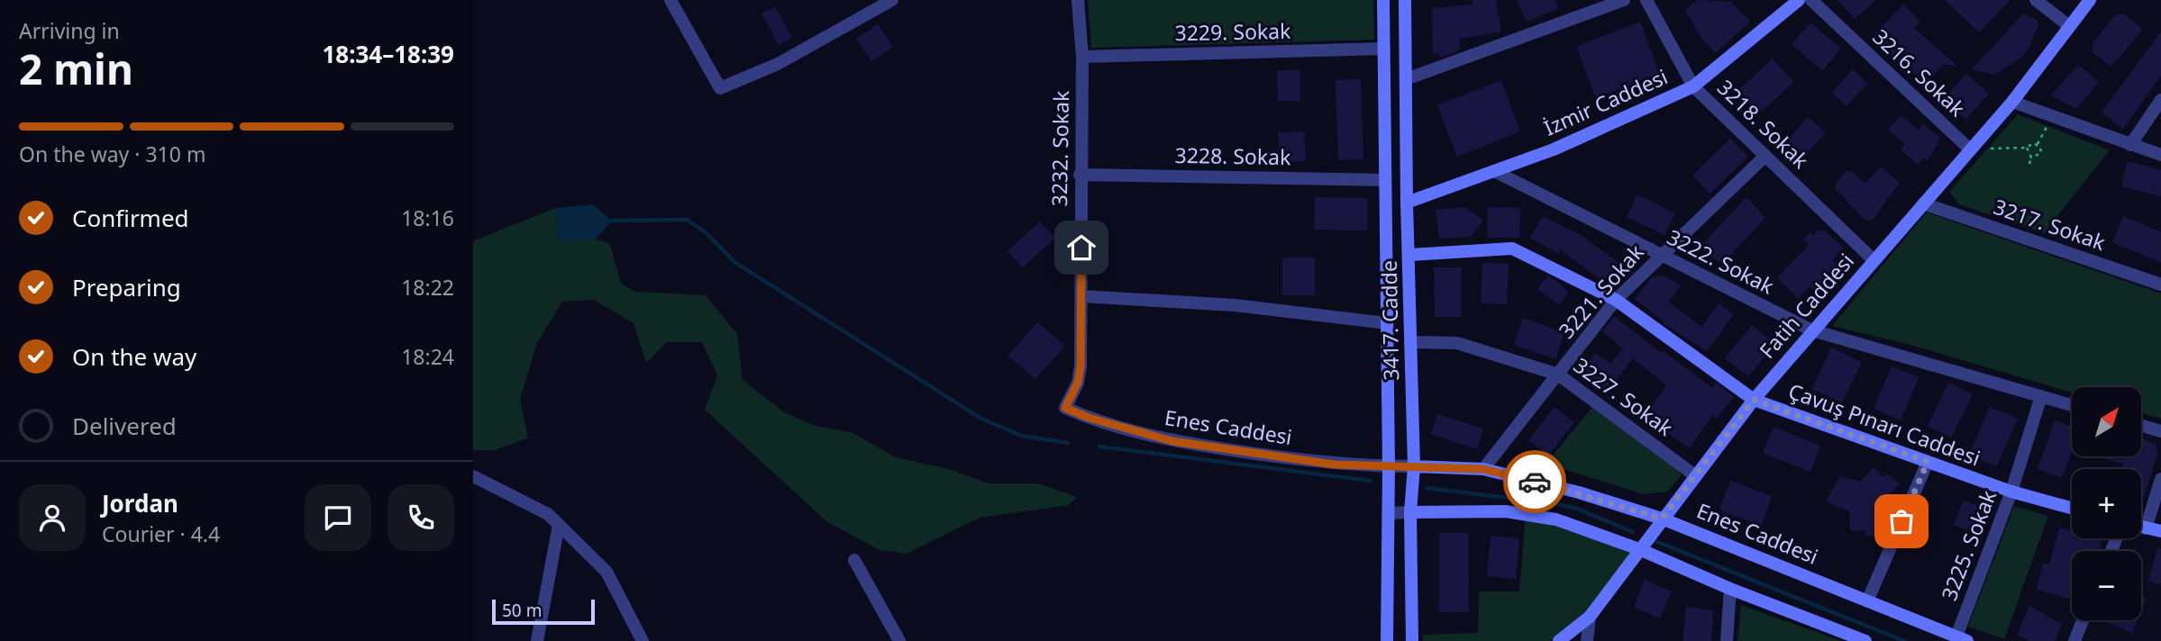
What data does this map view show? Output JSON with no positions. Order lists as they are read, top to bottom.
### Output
{
  "streets": {
    "street": [
      "3229. Sokak",
      "3216. Sokak",
      "İzmir Caddesi",
      "3218. Sokak",
      "3232. Sokak",
      "3228. Sokak",
      "3217. Sokak",
      "3222. Sokak",
      "3221. Sokak",
      "Fatih Caddesi",
      "3417. Cadde",
      "3227. Sokak",
      "Çavuş Pınarı Caddesi",
      "Enes Caddesi",
      "3225. Sokak"
    ]
  },
  "crossings": [
    ["3229. Sokak", "3232. Sokak"],
    ["3229. Sokak", "3417. Cadde"],
    ["3216. Sokak", "Fatih Caddesi"],
    ["İzmir Caddesi", "3218. Sokak"],
    ["İzmir Caddesi", "3222. Sokak"],
    ["İzmir Caddesi", "3417. Cadde"],
    ["3218. Sokak", "3221. Sokak"],
    ["3218. Sokak", "Fatih Caddesi"],
    ["3232. Sokak", "3228. Sokak"],
    ["3232. Sokak", "Enes Caddesi"],
    ["3228. Sokak", "3417. Cadde"],
    ["3217. Sokak", "Fatih Caddesi"],
    ["3222. Sokak", "3221. Sokak"],
    ["3222. Sokak", "Fatih Caddesi"],
    ["3222. Sokak", "3225. Sokak"],
    ["3221. Sokak", "3227. Sokak"],
    ["3221. Sokak", "Çavuş Pınarı Caddesi"],
    ["3221. Sokak", "Enes Caddesi"],
    ["Fatih Caddesi", "3227. Sokak"],
    ["Fatih Caddesi", "Çavuş Pınarı Caddesi"],
    ["Fatih Caddesi", "Enes Caddesi"],
    ["3417. Cadde", "3227. Sokak"],
    ["3417. Cadde", "Çavuş Pınarı Caddesi"],
    ["3417. Cadde", "Enes Caddesi"],
    ["Çavuş Pınarı Caddesi", "3225. Sokak"],
    ["Enes Caddesi", "3225. Sokak"]
  ],
  "scale_bar": "50 m",
  "north": "top right",
  "page": {
    "heading": ["2 min", "Arriving in", "18:34–18:39"],
    "panel": ["Jordan", "Courier · 4.4"],
    "bar": "On the way · 310 m",
    "list": [
      ["Confirmed", "18:16"],
      ["Preparing", "18:22"],
      ["On the way", "18:24"],
      "Delivered"
    ],
    "map_buttons": ["+", "−"],
    "scale": "50 m"
  }
}
